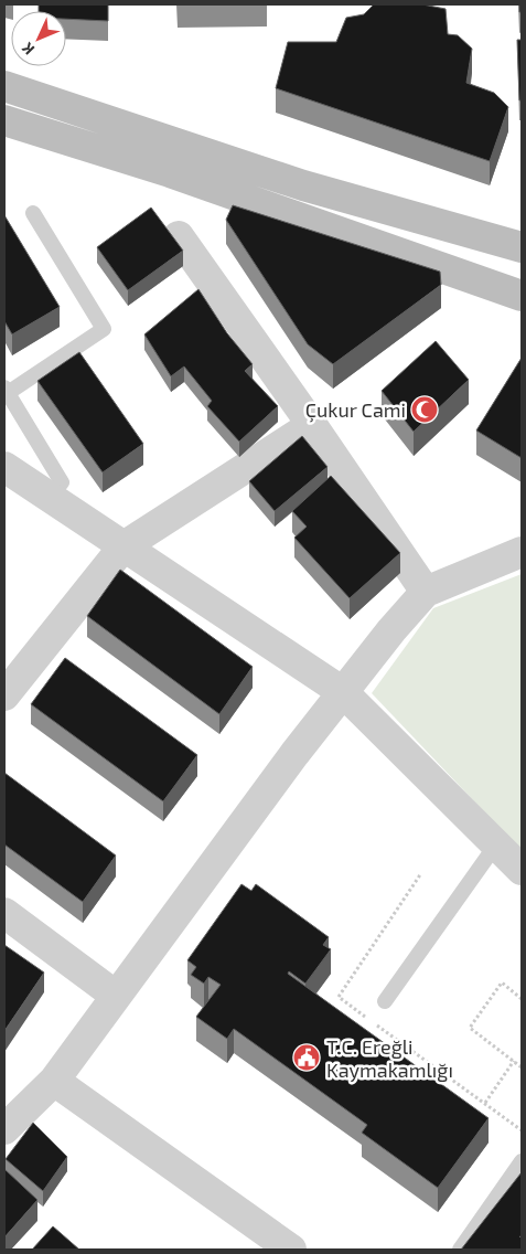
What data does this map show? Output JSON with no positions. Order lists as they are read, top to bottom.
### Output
{
  "places": {
    "mosque": ["Çukur Cami"],
    "public building": ["T.C. Ereğli Kaymakamlığı"]
  },
  "north": "bottom left"
}
